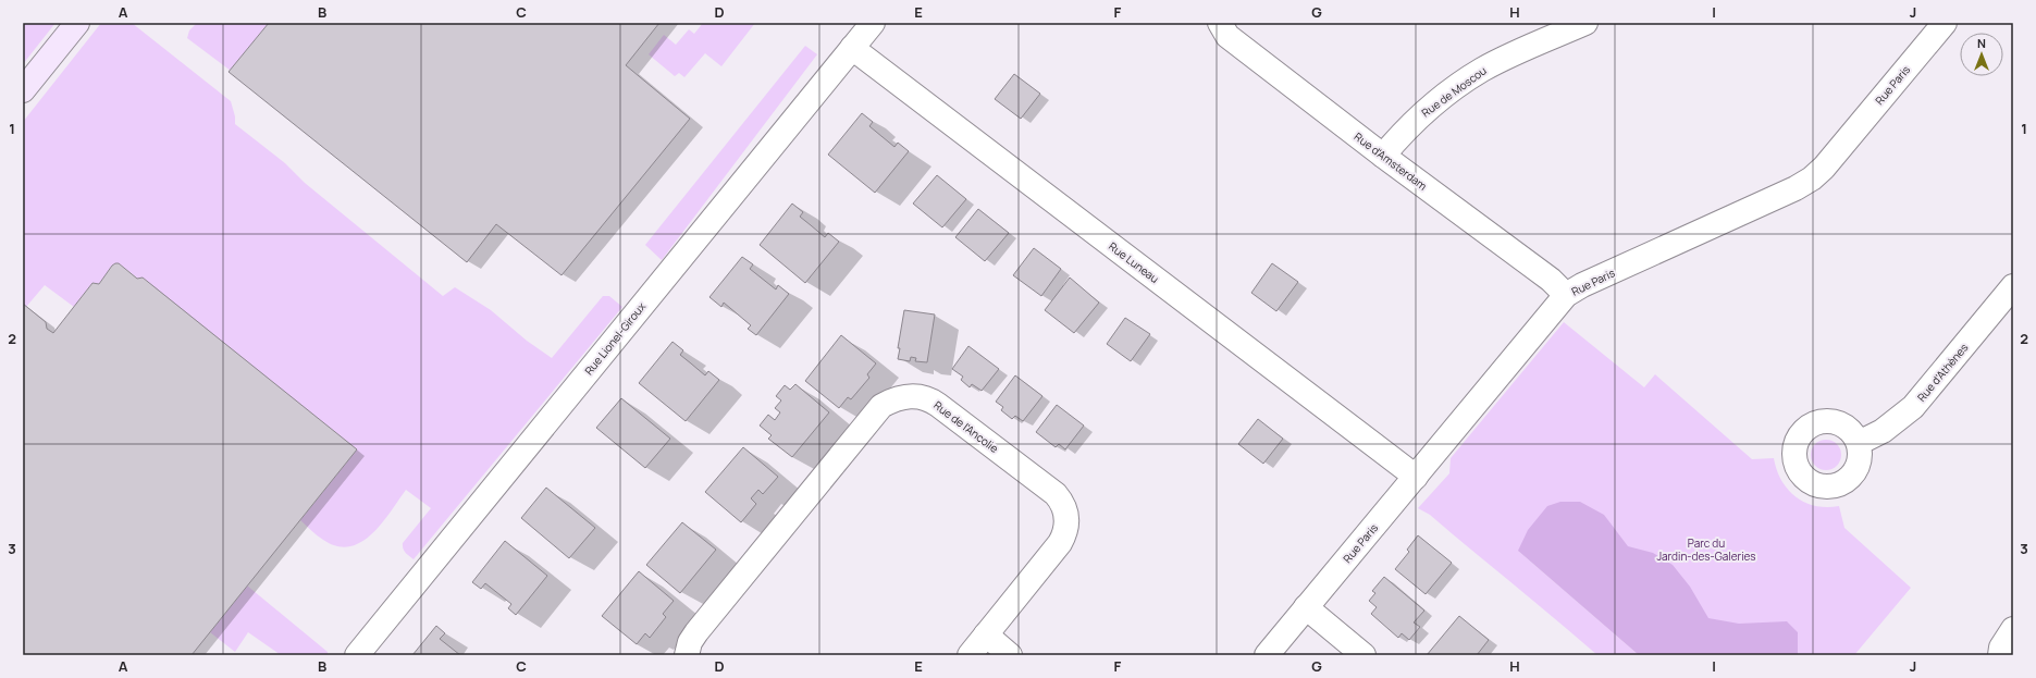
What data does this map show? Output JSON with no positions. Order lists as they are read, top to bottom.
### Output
{
  "streets": {
    "street": [
      "Rue Paris",
      "Rue de Moscou",
      "Rue d'Amsterdam",
      "Rue Luneau",
      "Rue Lionel-Giroux",
      "Rue d'Athènes",
      "Rue de l'Ancolie"
    ]
  },
  "crossings": [
    ["Rue Paris", "Rue d'Amsterdam"],
    ["Rue Paris", "Rue Luneau"],
    ["Rue de Moscou", "Rue d'Amsterdam"],
    ["Rue Luneau", "Rue Lionel-Giroux"]
  ],
  "parks": ["Parc du Jardin-des-Galeries"],
  "north": "top",
  "grid": {
    "columns": [
      "A",
      "B",
      "C",
      "D",
      "E",
      "F",
      "G",
      "H",
      "I",
      "J"
    ],
    "rows": ["1", "2", "3"]
  }
}
